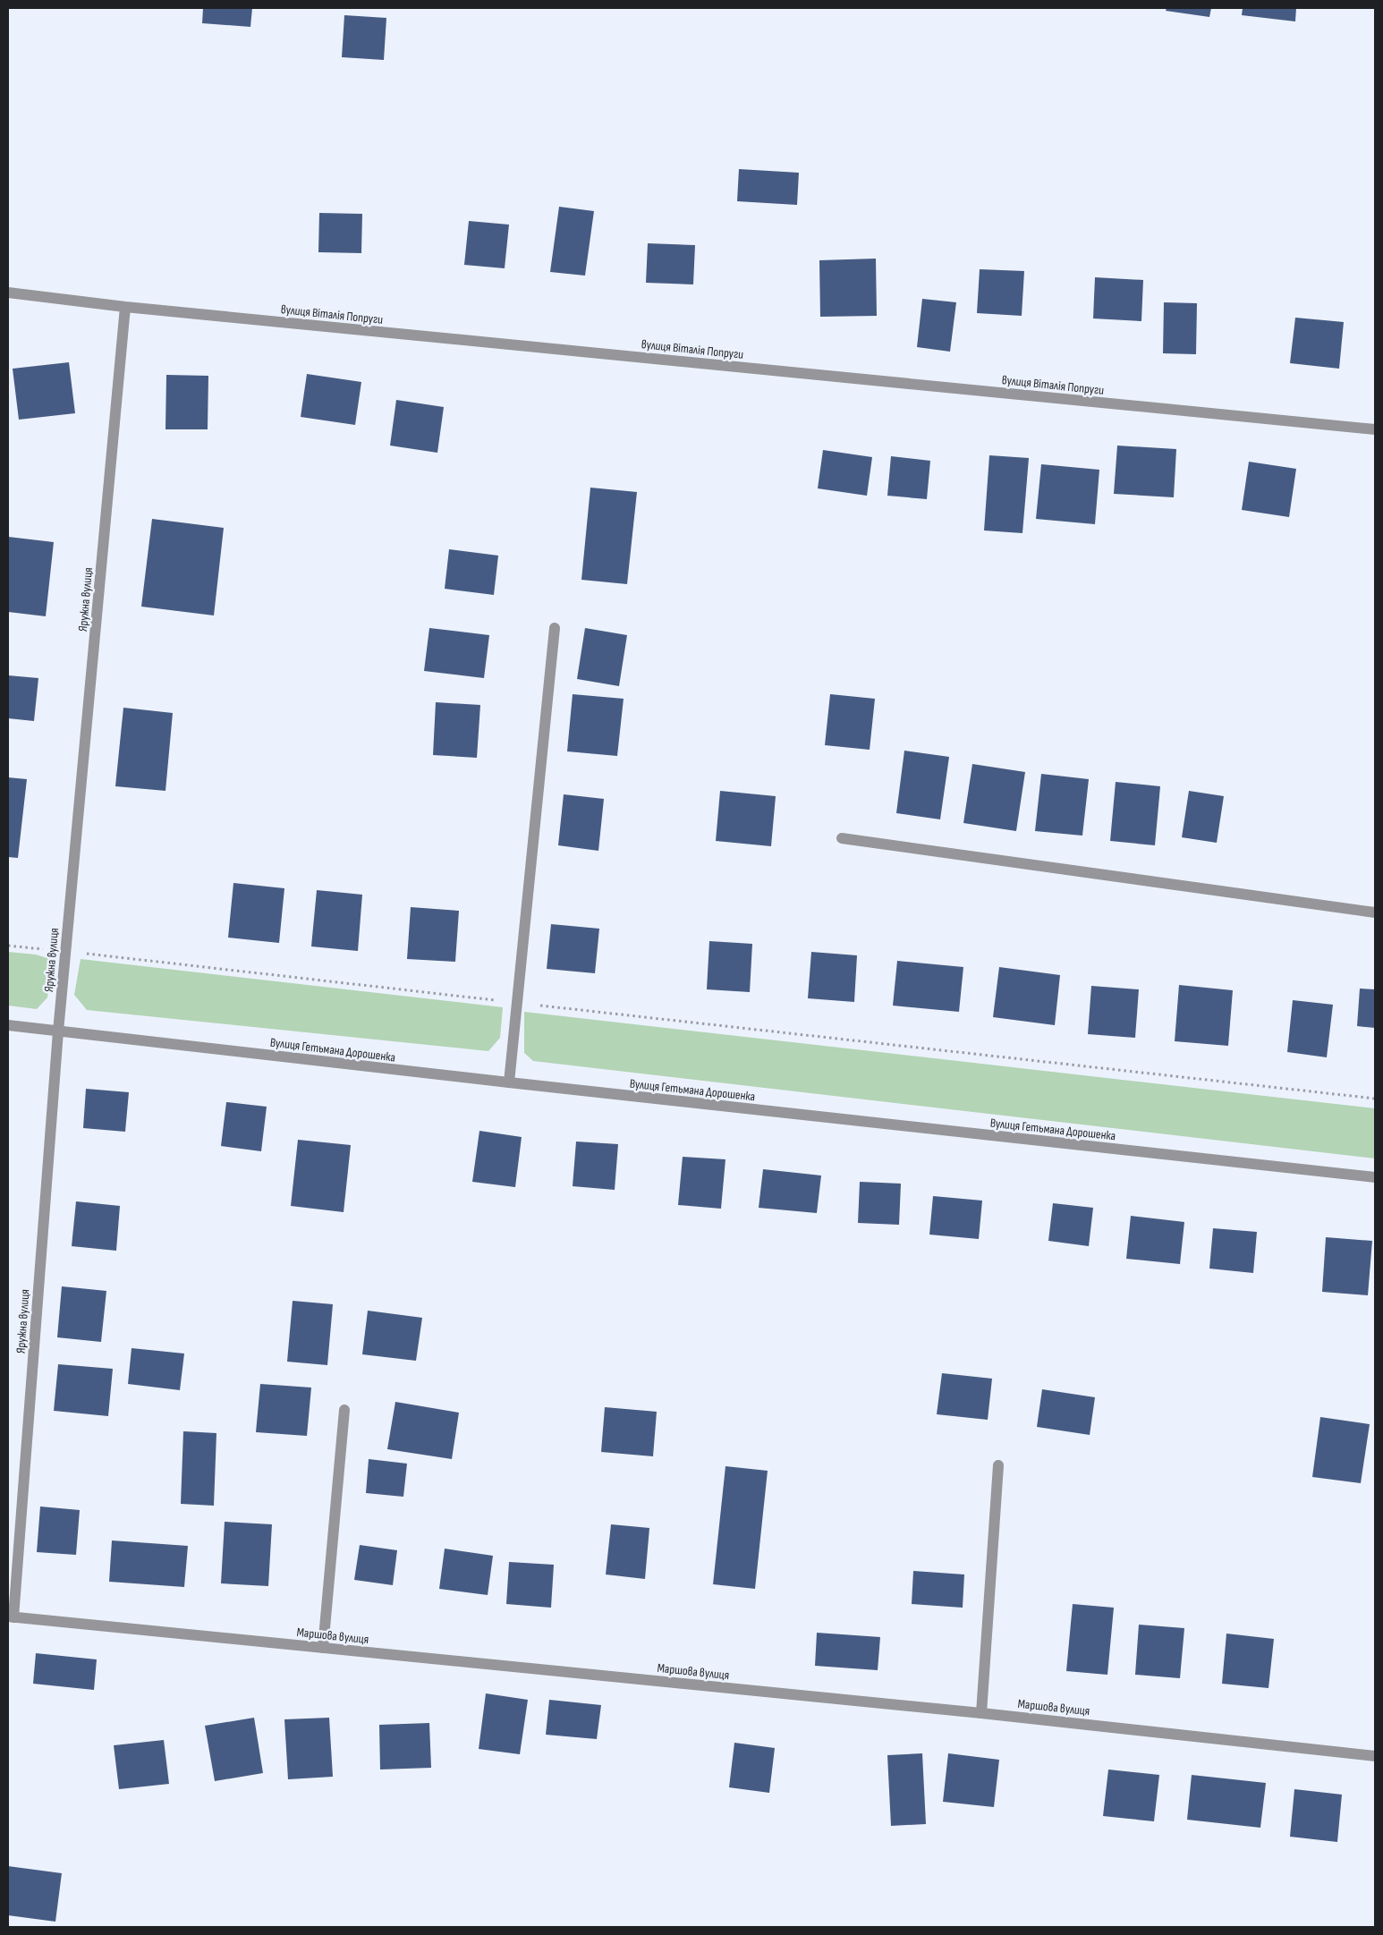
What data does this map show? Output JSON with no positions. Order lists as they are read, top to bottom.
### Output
{
  "streets": {
    "street": [
      "вулиця Віталія Попруги",
      "Яружна вулиця",
      "Вулиця Гетьмана Дорошенка",
      "Маршова вулиця"
    ]
  },
  "crossings": [
    ["вулиця Віталія Попруги", "Яружна вулиця"],
    ["Яружна вулиця", "Вулиця Гетьмана Дорошенка"],
    ["Яружна вулиця", "Маршова вулиця"]
  ]
}
